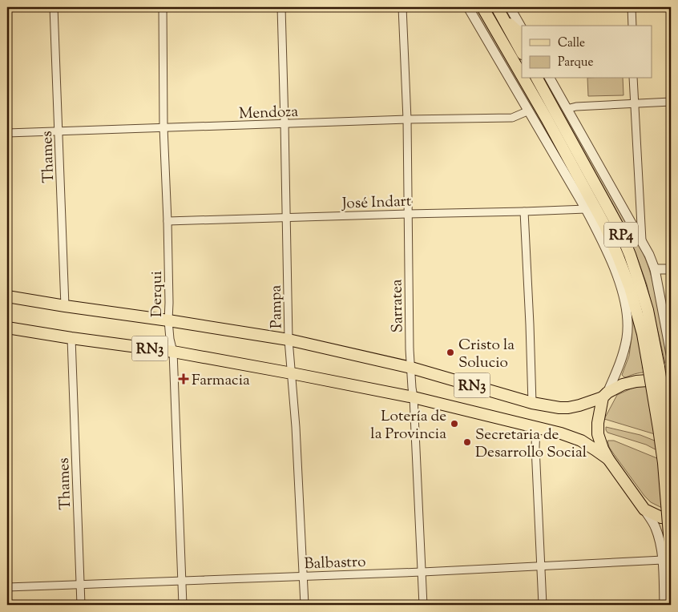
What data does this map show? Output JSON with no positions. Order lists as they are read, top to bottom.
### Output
{
  "streets": {
    "main road": ["RP4", "RN3"],
    "street": [
      "Mendoza",
      "Thames",
      "José Indart",
      "Derqui",
      "Sarratea",
      "Pampa",
      "Balbastro"
    ]
  },
  "crossings": [
    ["Mendoza", "Thames"],
    ["Mendoza", "Derqui"],
    ["Mendoza", "Sarratea"],
    ["Mendoza", "Pampa"],
    ["Thames", "RN3"],
    ["Thames", "Balbastro"],
    ["José Indart", "Derqui"],
    ["José Indart", "Sarratea"],
    ["José Indart", "Pampa"],
    ["RP4", "Balbastro"],
    ["Derqui", "RN3"],
    ["Derqui", "Balbastro"],
    ["Sarratea", "RN3"],
    ["Sarratea", "Balbastro"],
    ["Pampa", "RN3"],
    ["Pampa", "Balbastro"]
  ],
  "places": {
    "other": ["Cristo la Solucio", "Lotería de la Provincia", "Secretaria de Desarrollo Social"],
    "health": ["Farmacia"]
  },
  "legend": ["Calle", "Parque"]
}
